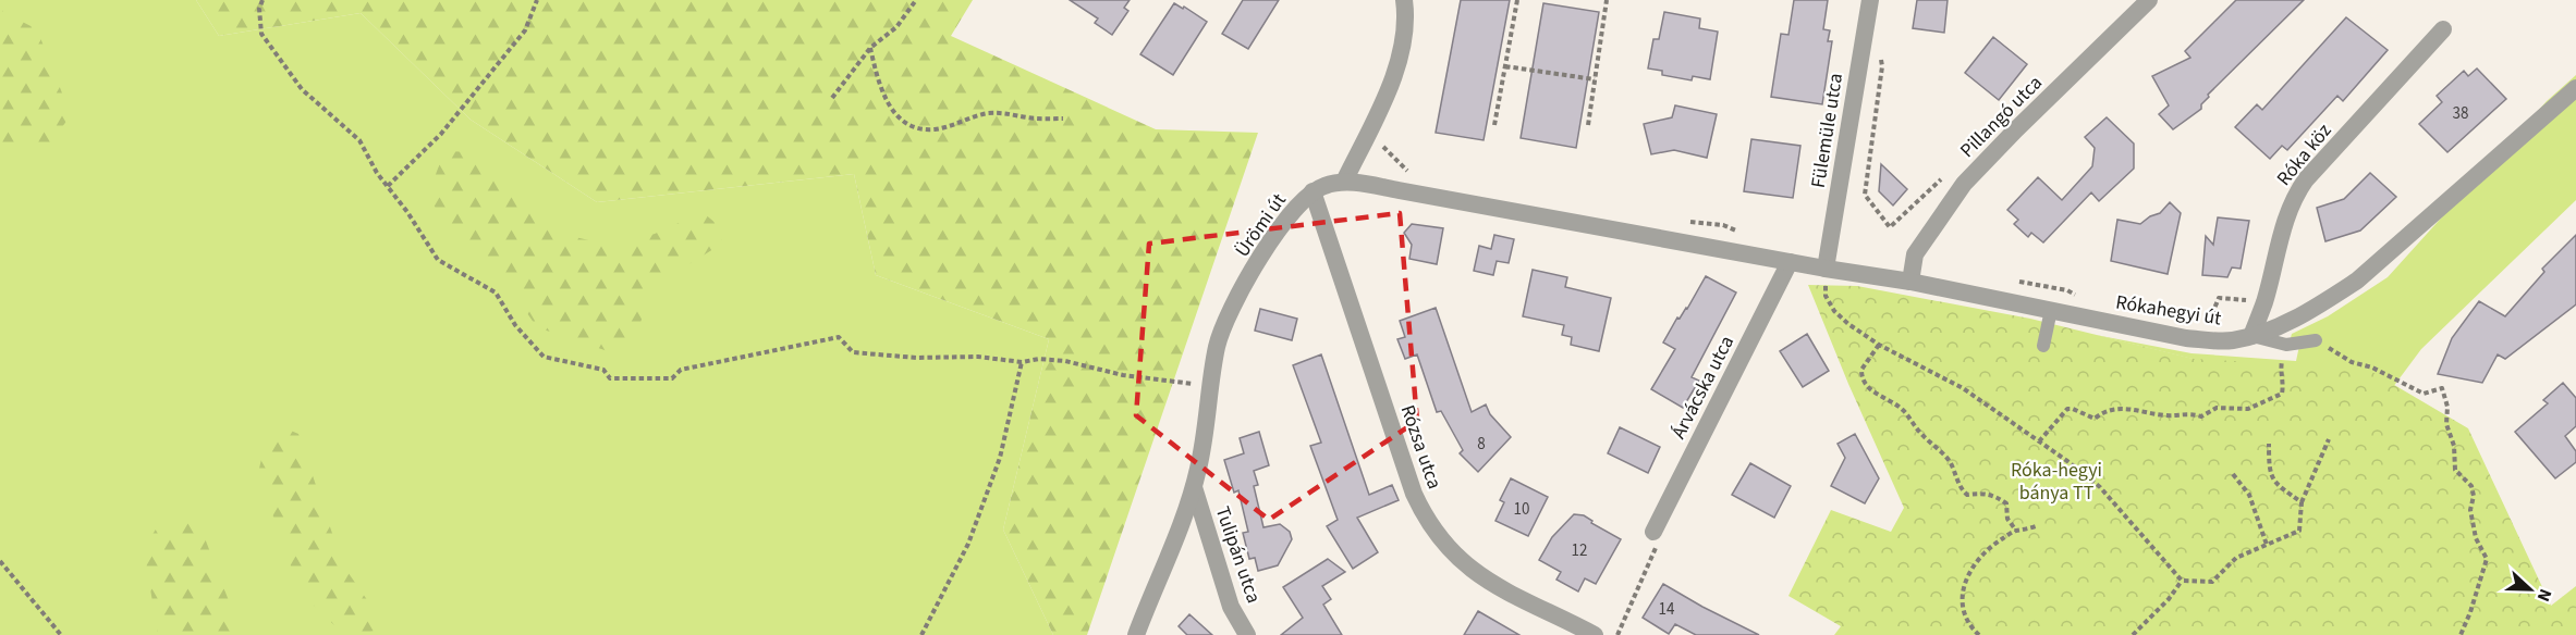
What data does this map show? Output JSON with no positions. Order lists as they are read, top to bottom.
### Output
{
  "streets": {
    "street": [
      "Pillangó utca",
      "Fülemüle utca",
      "Róka köz",
      "Ürömi út",
      "Rókahegyi út",
      "Árvácska utca",
      "Rózsa utca",
      "Tulipán utca"
    ]
  },
  "crossings": [
    ["Pillangó utca", "Rókahegyi út"],
    ["Fülemüle utca", "Rókahegyi út"],
    ["Róka köz", "Rókahegyi út"],
    ["Ürömi út", "Rókahegyi út"],
    ["Ürömi út", "Árvácska utca"],
    ["Ürömi út", "Rózsa utca"],
    ["Ürömi út", "Tulipán utca"],
    ["Rókahegyi út", "Árvácska utca"]
  ],
  "parks": ["Róka-hegyi bánya TT"],
  "house_numbers": [
    "38",
    "8",
    "10",
    "12",
    "14"
  ],
  "north": "right"
}
